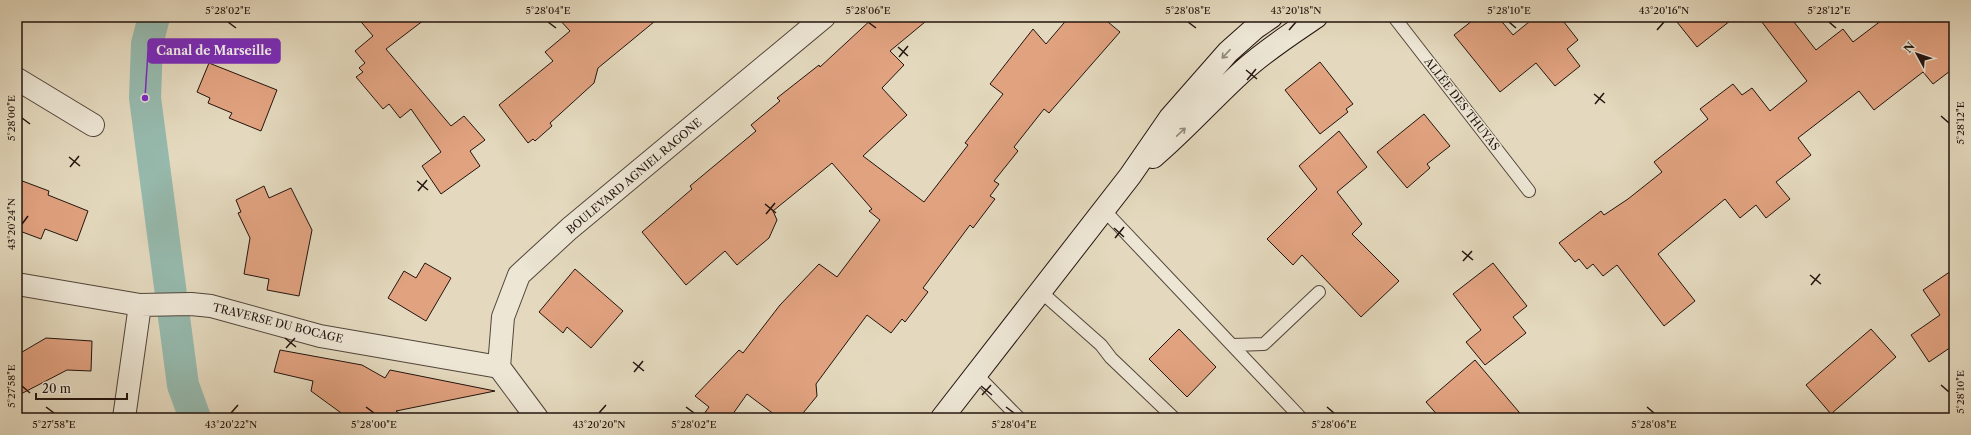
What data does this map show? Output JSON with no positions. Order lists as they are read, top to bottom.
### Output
{
  "streets": {
    "street": ["BOULEVARD AGNIEL RAGONE", "TRAVERSE DU BOCAGE"],
    "lane": ["ALLÉE DES THUYAS"]
  },
  "crossings": [
    ["BOULEVARD AGNIEL RAGONE", "TRAVERSE DU BOCAGE"]
  ],
  "places": ["Canal de Marseille"],
  "scale_bar": "20 m",
  "north": "top left",
  "coordinates": [
    "5°28'02\"E",
    "5°28'04\"E",
    "5°28'06\"E",
    "5°28'08\"E",
    "43°20'18\"N",
    "5°28'10\"E",
    "43°20'16\"N",
    "5°28'12\"E",
    "5°28'00\"E",
    "43°20'24\"N",
    "5°27'58\"E",
    "43°20'22\"N",
    "43°20'20\"N"
  ]
}
